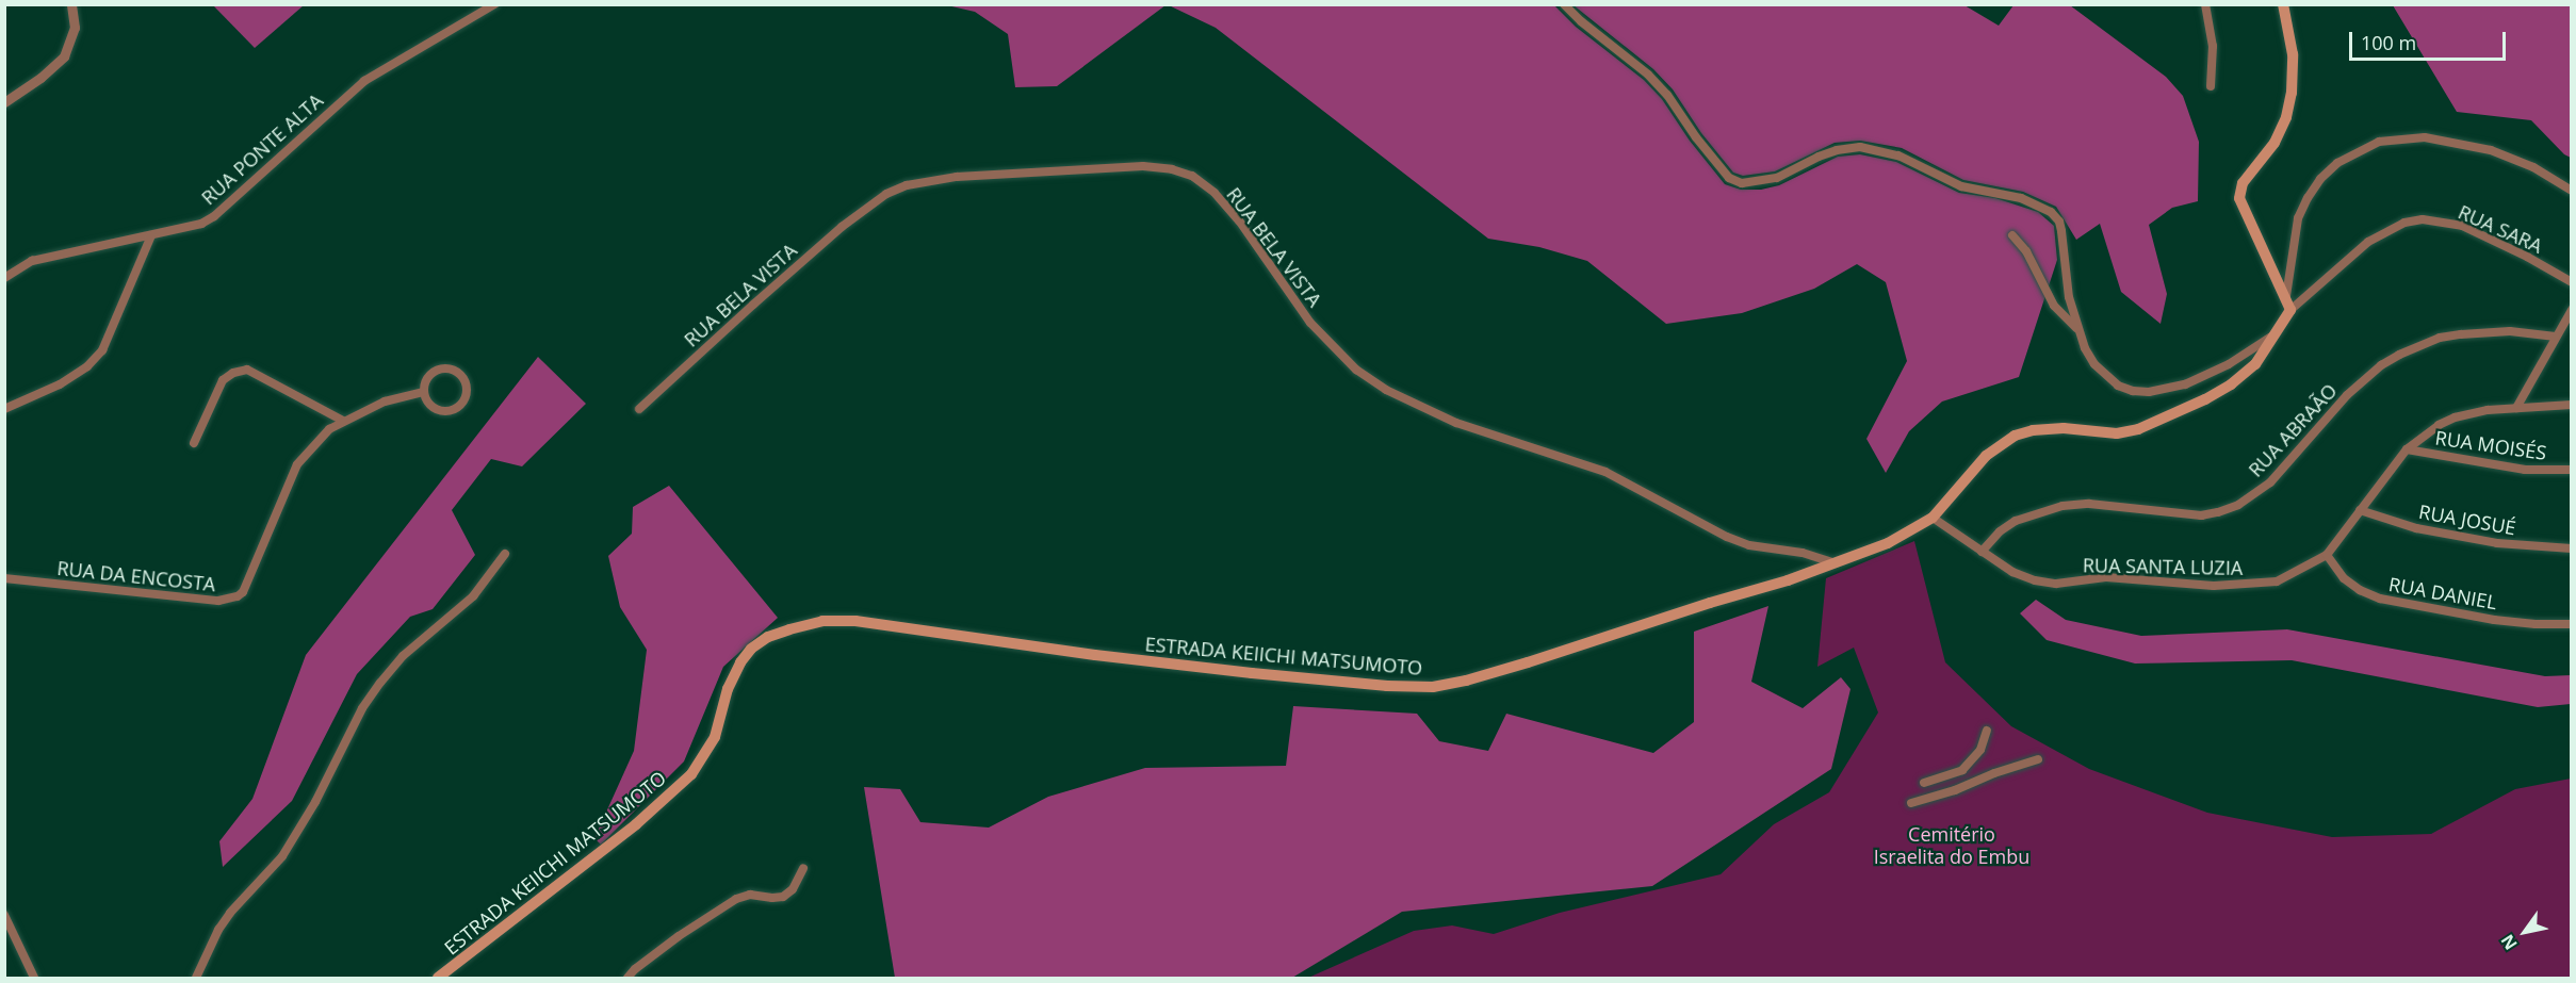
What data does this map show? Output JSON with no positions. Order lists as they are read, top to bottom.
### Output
{
  "streets": {
    "main road": ["ESTRADA KEIICHI MATSUMOTO"],
    "street": [
      "RUA PONTE ALTA",
      "RUA SARA",
      "RUA BELA VISTA",
      "RUA ABRAÃO",
      "RUA MOISÉS",
      "RUA JOSUÉ",
      "RUA SANTA LUZIA",
      "RUA DA ENCOSTA",
      "RUA DANIEL"
    ]
  },
  "crossings": [
    ["RUA SARA", "ESTRADA KEIICHI MATSUMOTO"],
    ["RUA BELA VISTA", "ESTRADA KEIICHI MATSUMOTO"],
    ["RUA ABRAÃO", "RUA SANTA LUZIA"],
    ["RUA MOISÉS", "RUA SANTA LUZIA"],
    ["RUA JOSUÉ", "RUA SANTA LUZIA"],
    ["RUA SANTA LUZIA", "RUA DANIEL"],
    ["RUA SANTA LUZIA", "ESTRADA KEIICHI MATSUMOTO"]
  ],
  "parks": ["Cemitério Israelita do Embu"],
  "scale_bar": "100 m",
  "north": "bottom left"
}
